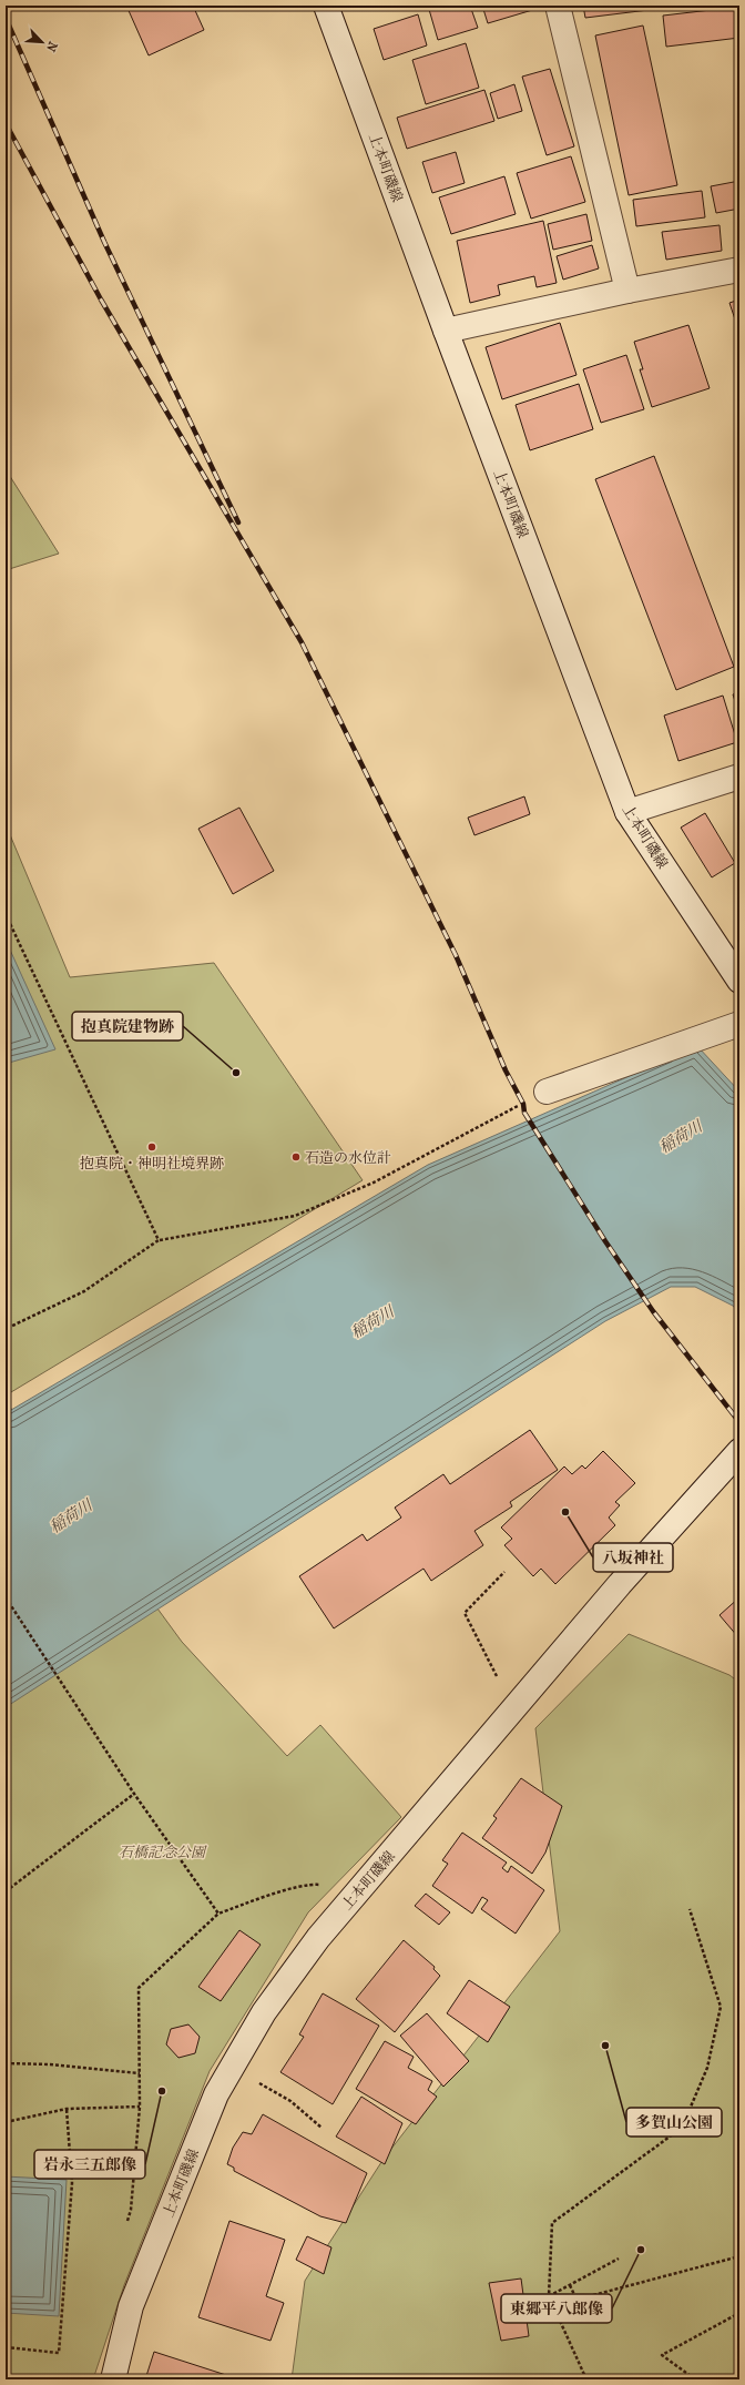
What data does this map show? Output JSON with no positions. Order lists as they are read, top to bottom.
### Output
{
  "streets": {
    "street": ["上本町磯線"]
  },
  "water": ["稲荷川"],
  "parks": ["石橋記念公園"],
  "places": [
    "抱真院建物跡",
    "抱真院・神明社境界跡",
    "石造の水位計",
    "八坂神社",
    "多賀山公園",
    "岩永三五郎像",
    "東郷平八郎像"
  ],
  "north": "bottom right"
}
